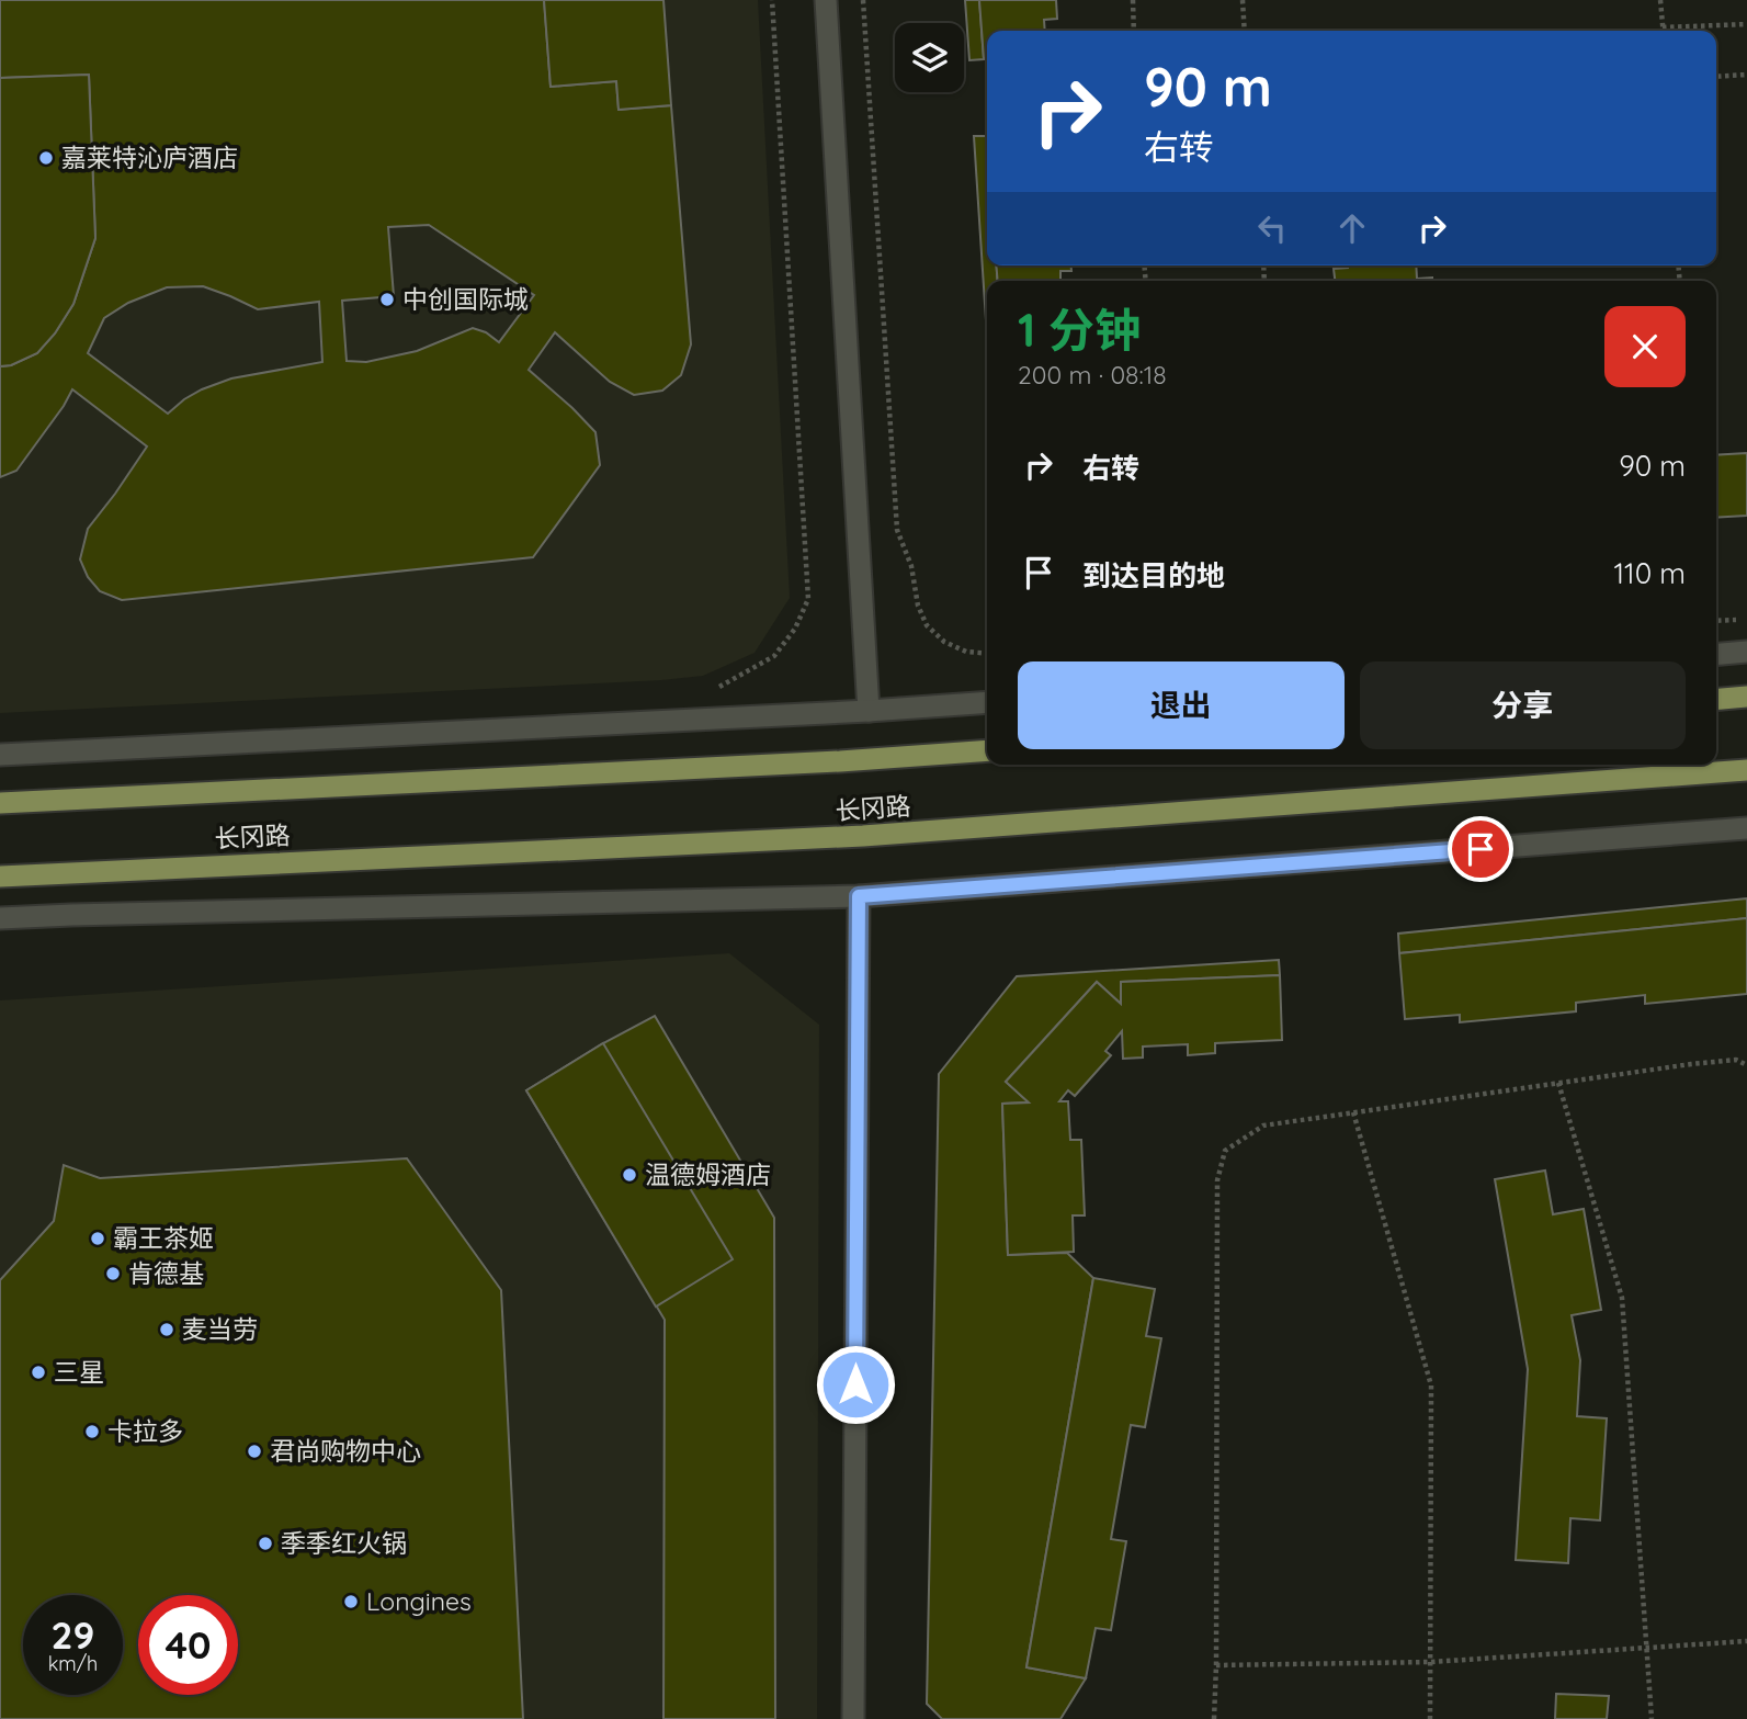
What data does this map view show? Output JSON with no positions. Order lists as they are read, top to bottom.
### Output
{
  "streets": {
    "main road": ["长冈路"]
  },
  "places": [
    "嘉莱特沁庐酒店",
    "中创国际城",
    "温德姆酒店",
    "霸王茶姬",
    "肯德基",
    "麦当劳",
    "三星",
    "卡拉多",
    "君尚购物中心",
    "季季红火锅",
    "Longines"
  ],
  "page": {
    "turn": ["90 m", "右转"],
    "heading": ["1 分钟", "200 m · 08:18"],
    "list": [
      {
        "name": "右转",
        "value": "90 m"
      },
      {
        "name": "到达目的地",
        "value": "110 m"
      }
    ],
    "buttons": ["退出", "分享"],
    "speed": "29 km/h",
    "limit": "40"
  }
}
